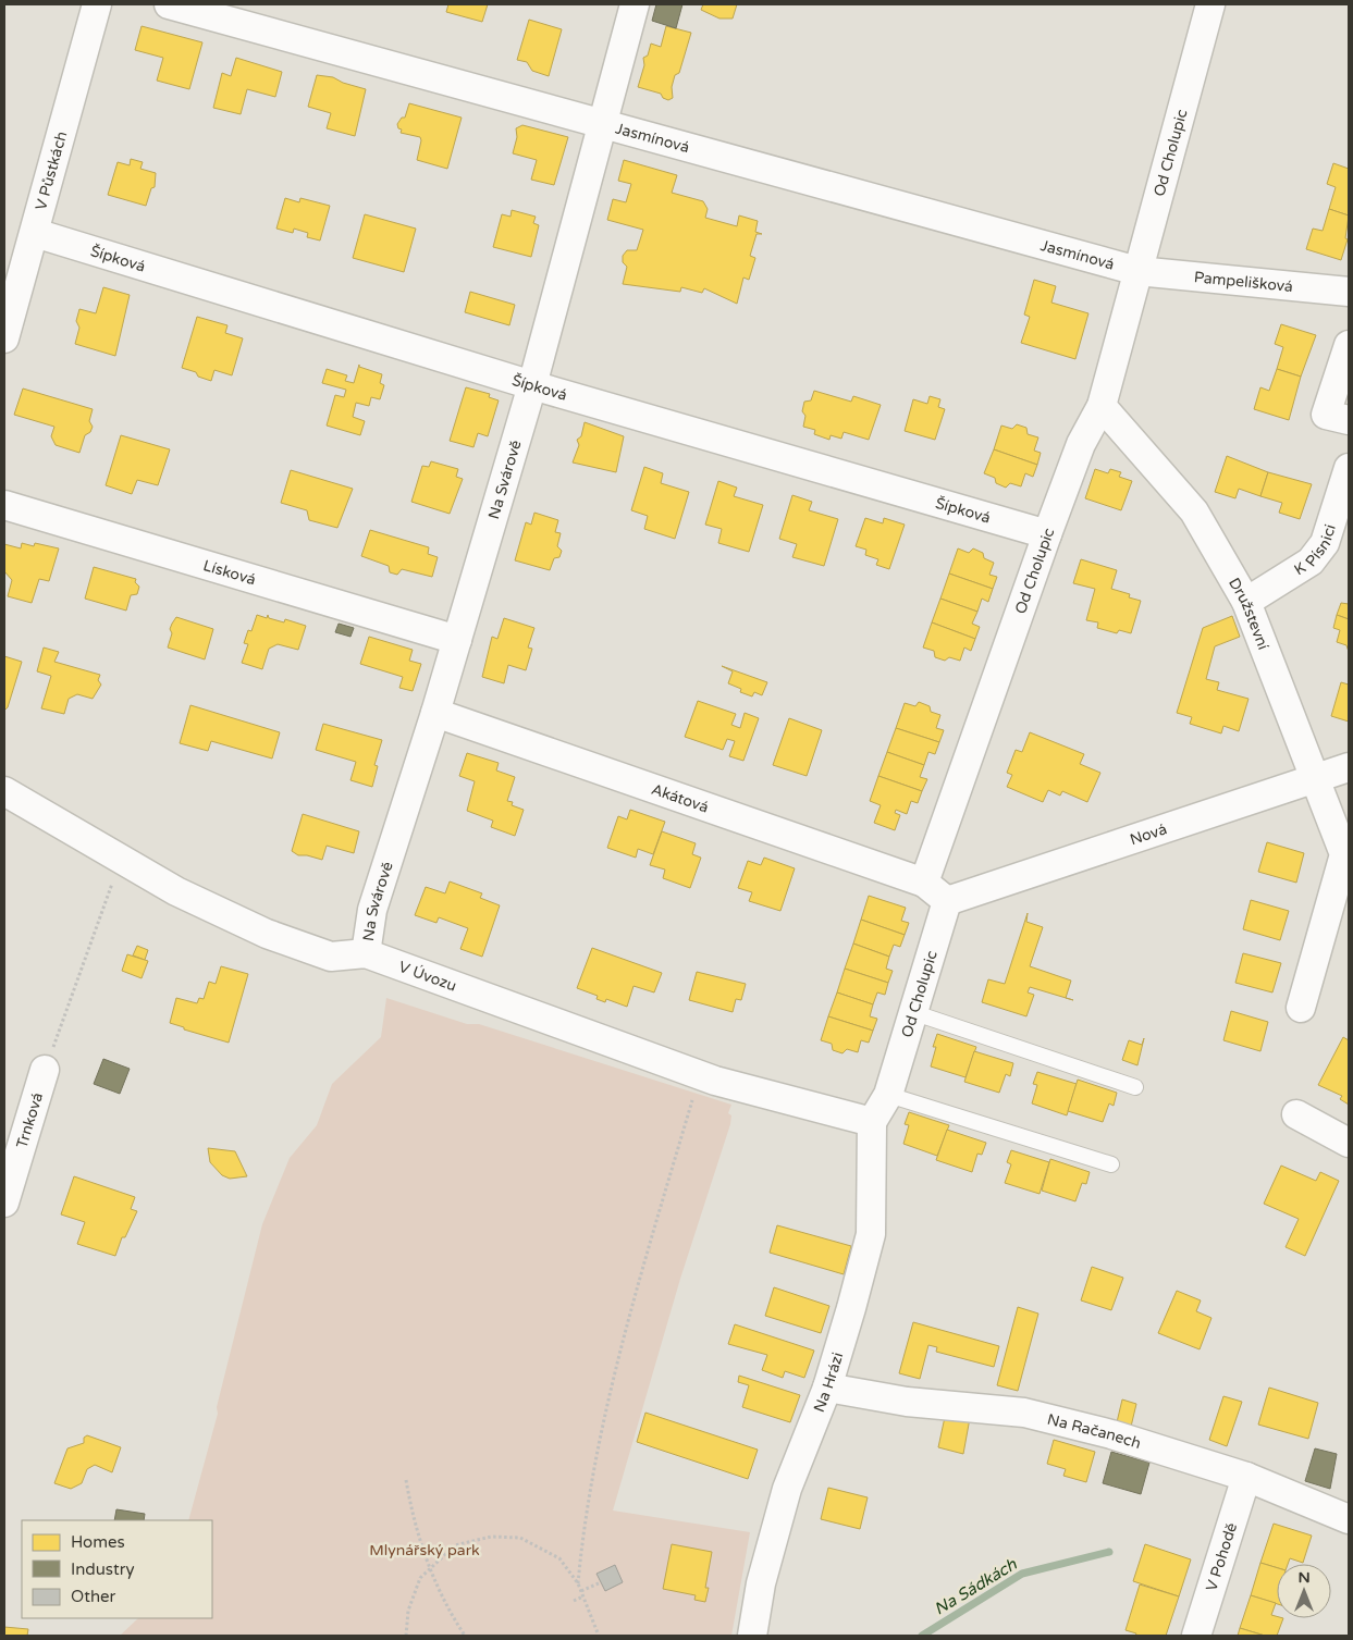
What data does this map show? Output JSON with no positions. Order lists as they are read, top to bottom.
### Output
{
  "streets": {
    "street": [
      "Jasmínová",
      "Od Cholupic",
      "V Půstkách",
      "Šípková",
      "Pampelišková",
      "Na Svárově",
      "K Písnici",
      "Lísková",
      "Družstevní",
      "Akátová",
      "Nová",
      "V Úvozu",
      "Trnková",
      "Na Hrázi",
      "Na Račanech",
      "V Pohodě"
    ]
  },
  "crossings": [
    ["Jasmínová", "Od Cholupic"],
    ["Jasmínová", "Pampelišková"],
    ["Jasmínová", "Na Svárově"],
    ["Od Cholupic", "Šípková"],
    ["Od Cholupic", "Pampelišková"],
    ["Od Cholupic", "Družstevní"],
    ["Od Cholupic", "Akátová"],
    ["Od Cholupic", "Nová"],
    ["Od Cholupic", "V Úvozu"],
    ["Od Cholupic", "Na Hrázi"],
    ["V Půstkách", "Šípková"],
    ["Šípková", "Na Svárově"],
    ["Na Svárově", "Lísková"],
    ["Na Svárově", "Akátová"],
    ["Na Svárově", "V Úvozu"],
    ["K Písnici", "Družstevní"],
    ["Družstevní", "Nová"],
    ["V Úvozu", "Na Hrázi"],
    ["Na Hrázi", "Na Račanech"],
    ["Na Račanech", "V Pohodě"]
  ],
  "water": ["Na Sádkách"],
  "parks": ["Mlynářský park"],
  "legend": ["Homes", "Industry", "Other"],
  "north": "top"
}
